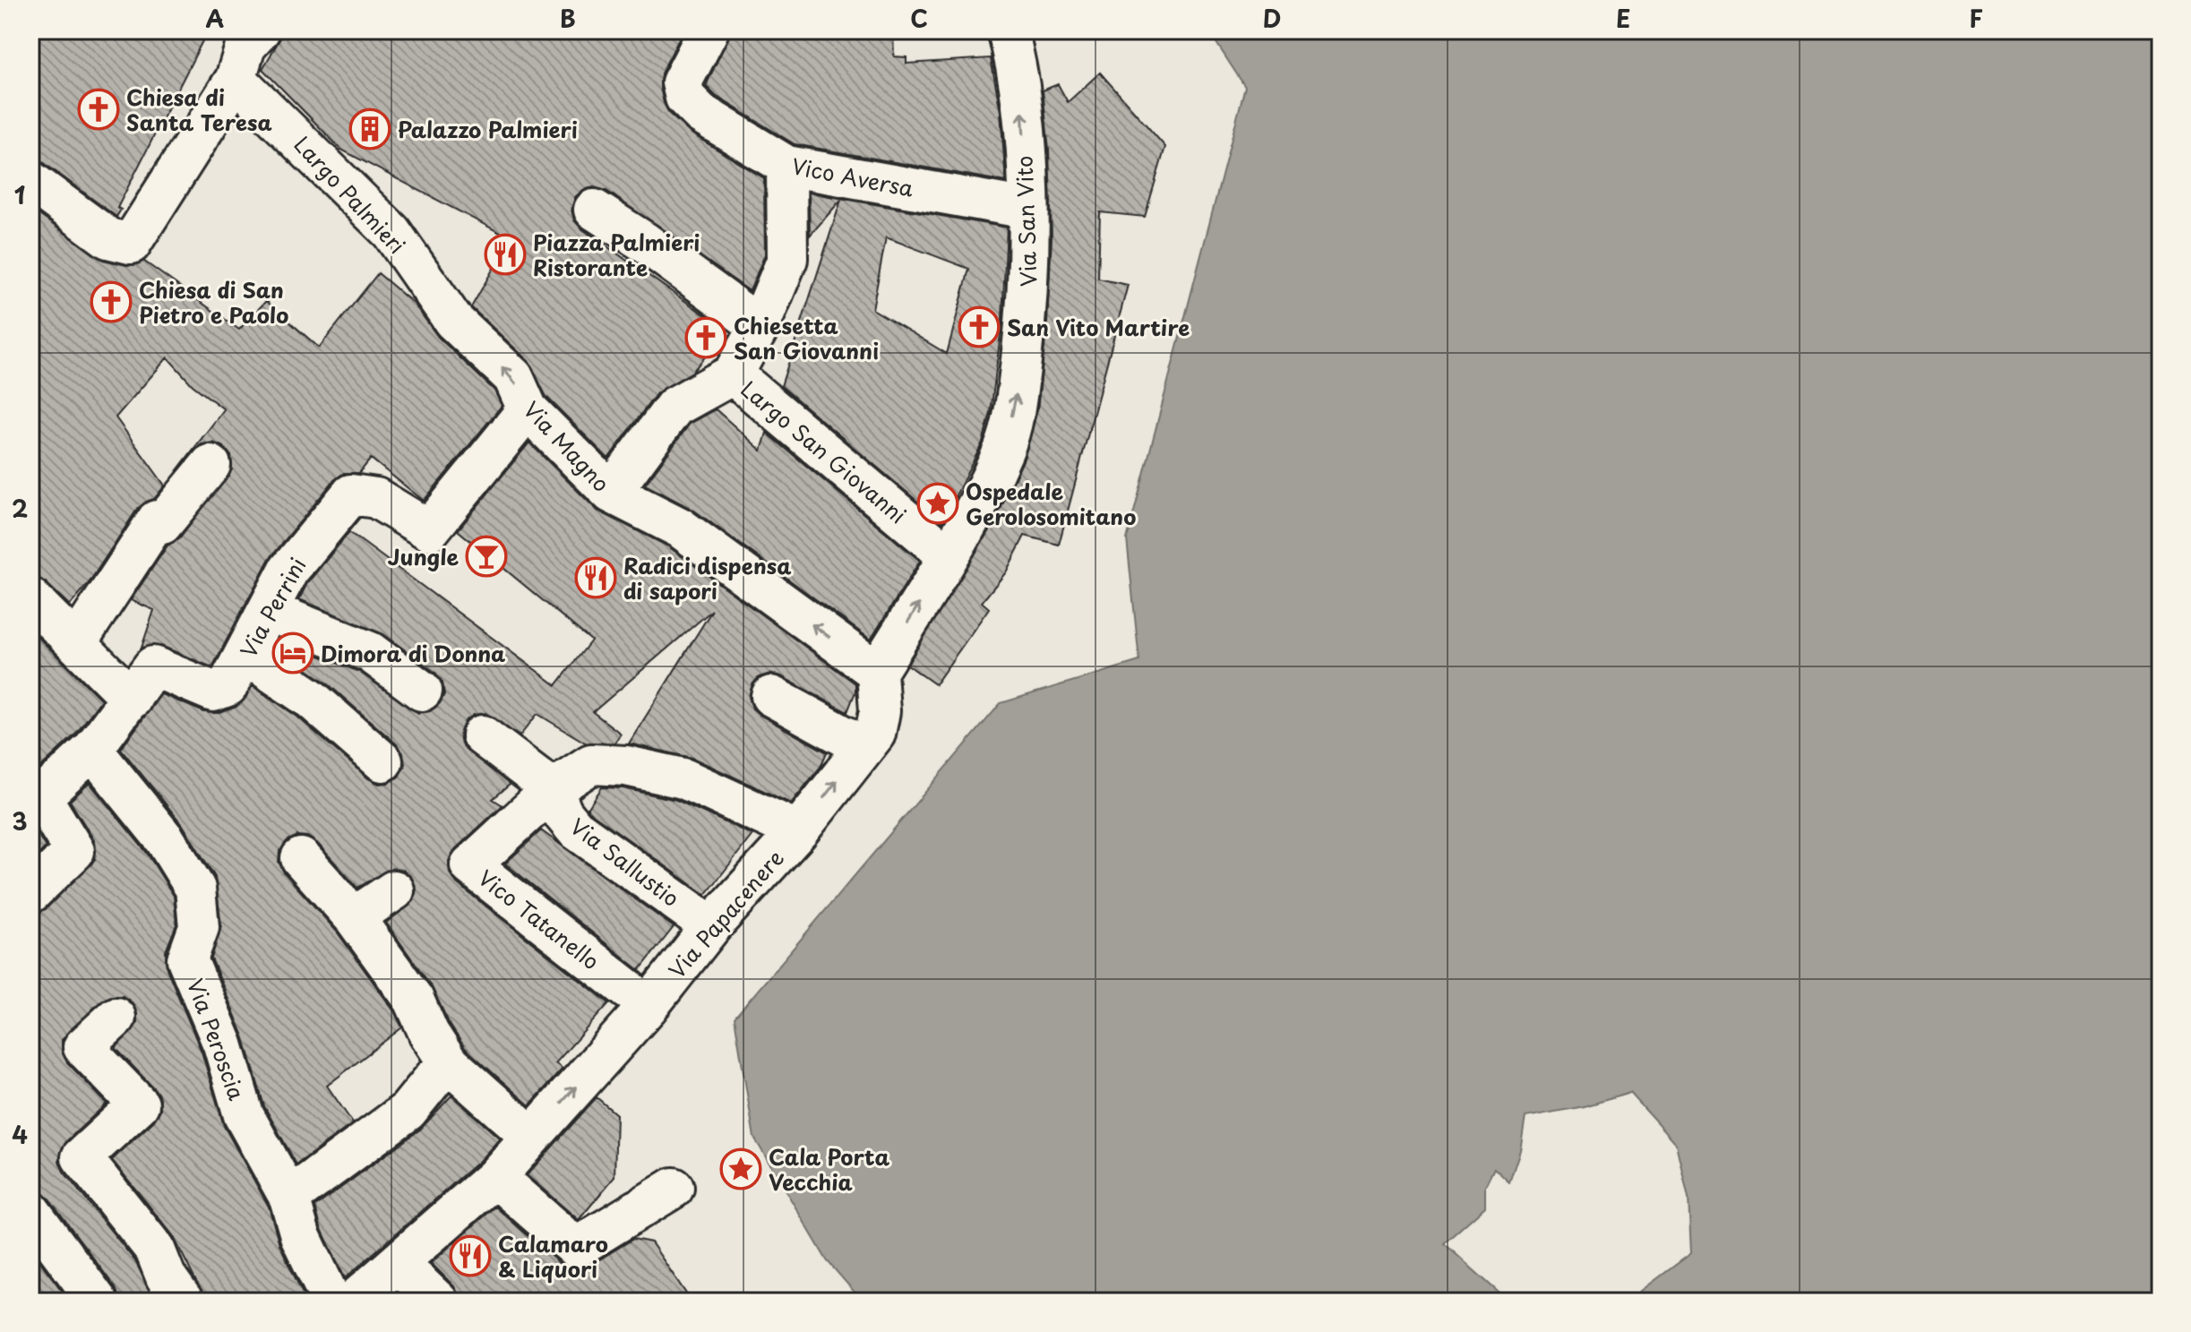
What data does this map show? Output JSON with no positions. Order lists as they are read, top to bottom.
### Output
{
  "streets": {
    "street": [
      "Vico Aversa",
      "Largo Palmieri",
      "Via San Vito",
      "Via Magno",
      "Largo San Giovanni",
      "Via Perrini",
      "Via Sallustio",
      "Via Papacenere",
      "Vico Tatanello",
      "Via Peroscia"
    ]
  },
  "crossings": [
    ["Vico Aversa", "Via San Vito"],
    ["Vico Aversa", "Largo San Giovanni"],
    ["Largo Palmieri", "Via Magno"],
    ["Via San Vito", "Via Magno"],
    ["Via San Vito", "Largo San Giovanni"],
    ["Via San Vito", "Via Papacenere"],
    ["Via Magno", "Largo San Giovanni"],
    ["Via Magno", "Via Perrini"],
    ["Via Magno", "Via Papacenere"],
    ["Via Sallustio", "Via Papacenere"],
    ["Via Sallustio", "Vico Tatanello"],
    ["Via Papacenere", "Vico Tatanello"]
  ],
  "one_way": ["Via San Vito"],
  "places": {
    "church": [
      "Chiesa di Santa Teresa",
      "Chiesa di San Pietro e Paolo",
      "San Vito Martire",
      "Chiesetta San Giovanni"
    ],
    "building": ["Palazzo Palmieri"],
    "restaurant": ["Piazza Palmieri Ristorante", "Radici dispensa di sapori", "Calamaro & Liquori"],
    "place": ["Ospedale Gerolosomitano", "Cala Porta Vecchia"],
    "bar": ["Jungle"],
    "hotel": ["Dimora di Donna"]
  },
  "grid": {
    "columns": [
      "A",
      "B",
      "C",
      "D",
      "E",
      "F"
    ],
    "rows": [
      "1",
      "2",
      "3",
      "4"
    ]
  }
}
